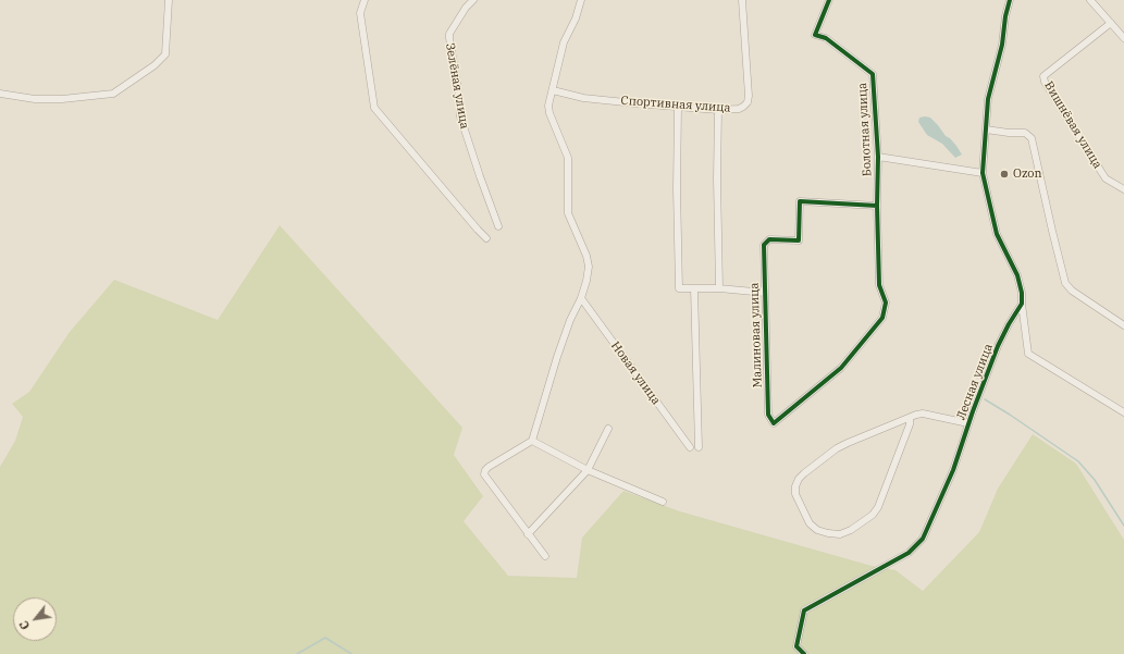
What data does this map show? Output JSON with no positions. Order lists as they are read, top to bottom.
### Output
{
  "streets": {
    "street": [
      "Зелёная улица",
      "Спортивная улица",
      "Вишнёвая улица",
      "Болотная улица",
      "Малиновая улица",
      "Новая улица",
      "Лесная улица"
    ]
  },
  "crossings": [
    ["Болотная улица", "Малиновая улица"]
  ],
  "places": ["Ozon"],
  "north": "bottom left"
}
